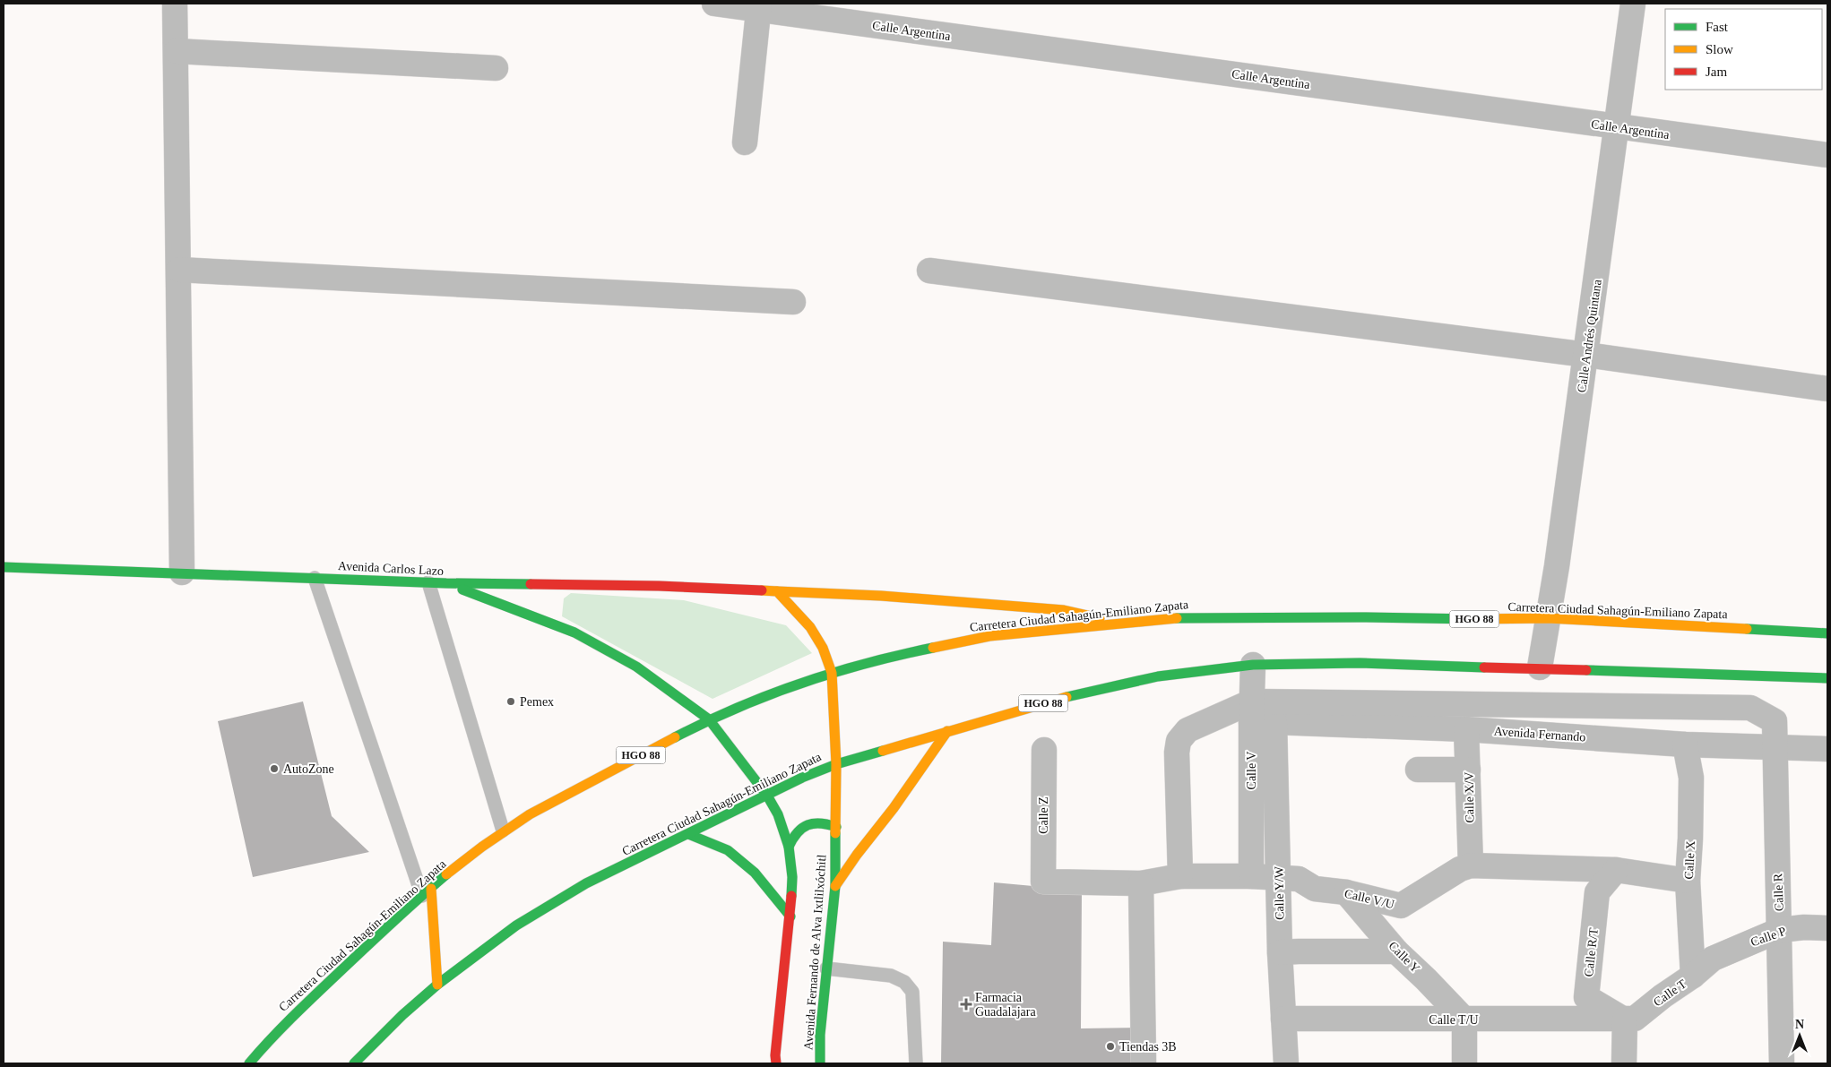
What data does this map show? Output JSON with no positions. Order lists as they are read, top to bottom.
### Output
{
  "streets": {
    "main road": [
      "Avenida Carlos Lazo",
      "Carretera Ciudad Sahagún-Emiliano Zapata",
      "HGO 88",
      "Avenida Fernando de Alva Ixtlilxóchitl"
    ],
    "street": [
      "Calle Argentina",
      "Calle Andrés Quintana",
      "Avenida Fernando",
      "Calle V",
      "Calle X/V",
      "Calle Z",
      "Calle X",
      "Calle R",
      "Calle Y/W",
      "Calle V/U",
      "Calle P",
      "Calle R/T",
      "Calle Y",
      "Calle T",
      "Calle T/U"
    ]
  },
  "crossings": [
    ["Calle Argentina", "Calle Andrés Quintana"],
    ["Calle Andrés Quintana", "Carretera Ciudad Sahagún-Emiliano Zapata"],
    ["Avenida Carlos Lazo", "Carretera Ciudad Sahagún-Emiliano Zapata"],
    ["Avenida Carlos Lazo", "Avenida Fernando de Alva Ixtlilxóchitl"],
    ["Carretera Ciudad Sahagún-Emiliano Zapata", "Calle V"],
    ["Carretera Ciudad Sahagún-Emiliano Zapata", "Avenida Fernando de Alva Ixtlilxóchitl"],
    ["Avenida Fernando", "Calle V"],
    ["Avenida Fernando", "Calle X/V"],
    ["Avenida Fernando", "Calle X"],
    ["Avenida Fernando", "Calle R"],
    ["Avenida Fernando", "Calle Y/W"],
    ["Calle V", "Calle R"],
    ["Calle V", "Calle V/U"],
    ["Calle X/V", "Calle V/U"],
    ["Calle Z", "Calle V/U"],
    ["Calle X", "Calle V/U"],
    ["Calle X", "Calle T"],
    ["Calle R", "Calle P"],
    ["Calle Y/W", "Calle V/U"],
    ["Calle Y/W", "Calle T/U"],
    ["Calle V/U", "Calle R/T"],
    ["Calle V/U", "Calle Y"],
    ["Calle P", "Calle T"],
    ["Calle R/T", "Calle T"],
    ["Calle R/T", "Calle T/U"],
    ["Calle Y", "Calle T/U"],
    ["Calle T", "Calle T/U"]
  ],
  "places": {
    "other": ["Pemex", "AutoZone", "Tiendas 3B"],
    "health": ["Farmacia Guadalajara"]
  },
  "legend": ["Fast", "Slow", "Jam"],
  "north": "top"
}
